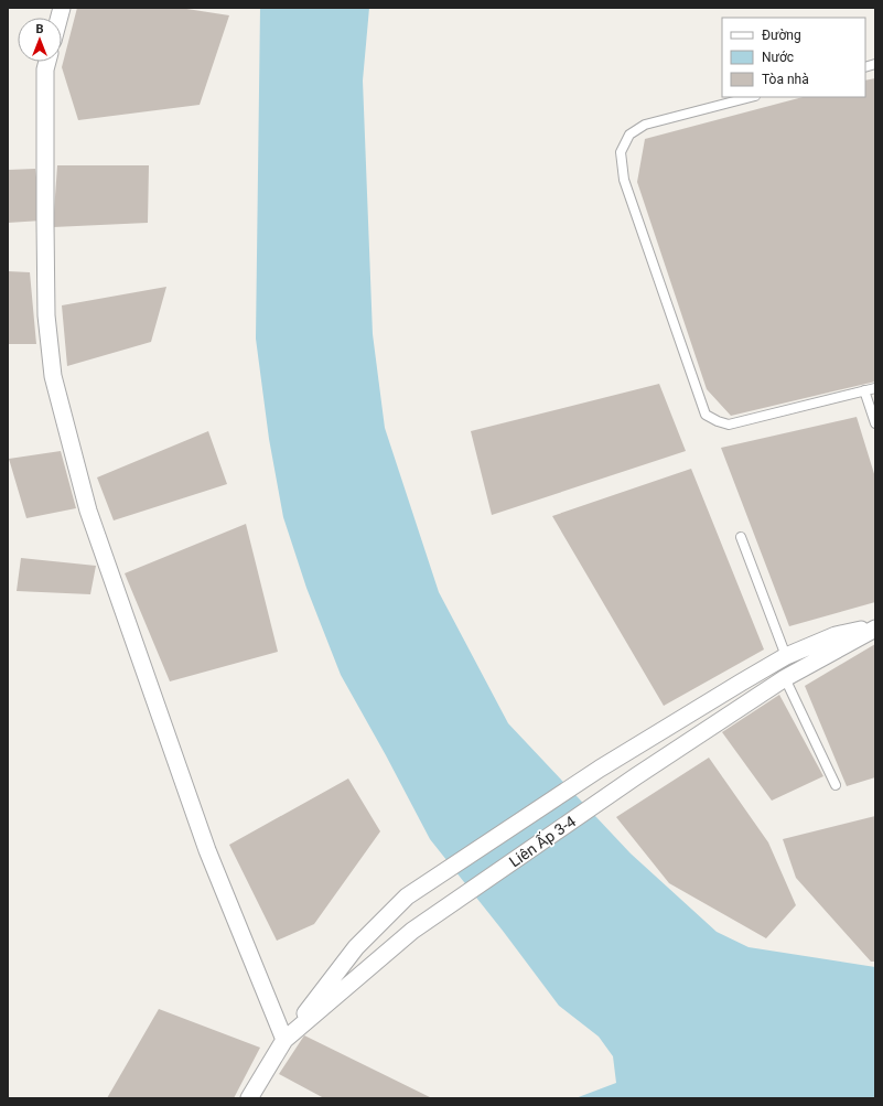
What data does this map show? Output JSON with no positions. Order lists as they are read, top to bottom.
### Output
{
  "streets": {
    "street": ["Liên Ấp 3-4"]
  },
  "legend": ["Đường", "Nước", "Tòa nhà"],
  "north": "top"
}
